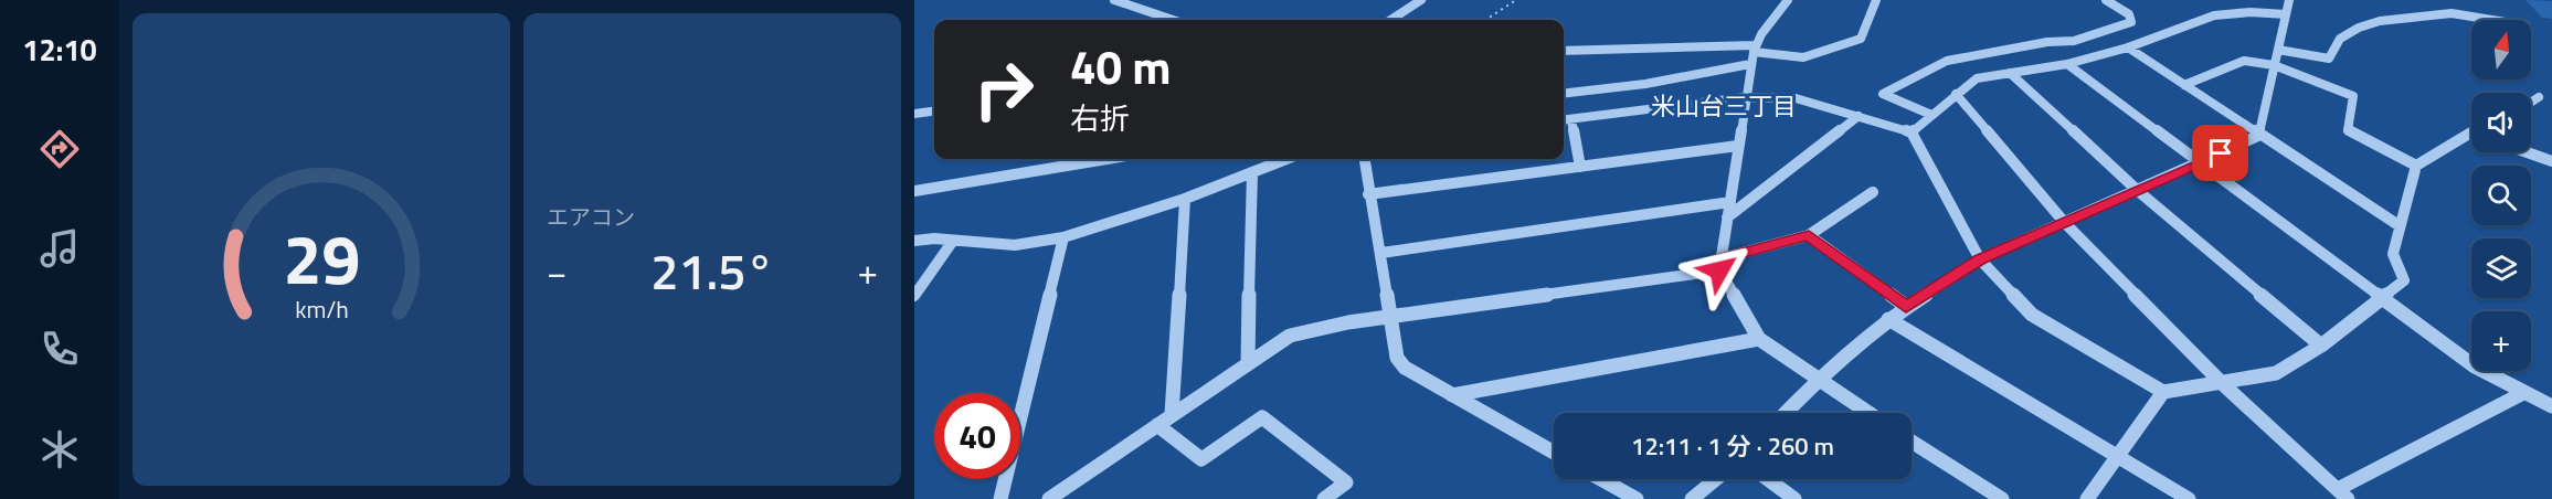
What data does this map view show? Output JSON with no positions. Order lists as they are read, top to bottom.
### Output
{
  "districts": ["米山台三丁目"],
  "north": "top",
  "page": {
    "tabs": "12:10",
    "tile": "エアコン",
    "map_buttons": "+",
    "turn": ["40 m", "右折"],
    "heat": ["−", "21.5°", "+"],
    "limit": "40",
    "trip": "12:11 · 1 分 · 260 m",
    "gauge": ["29", "km/h"]
  }
}
